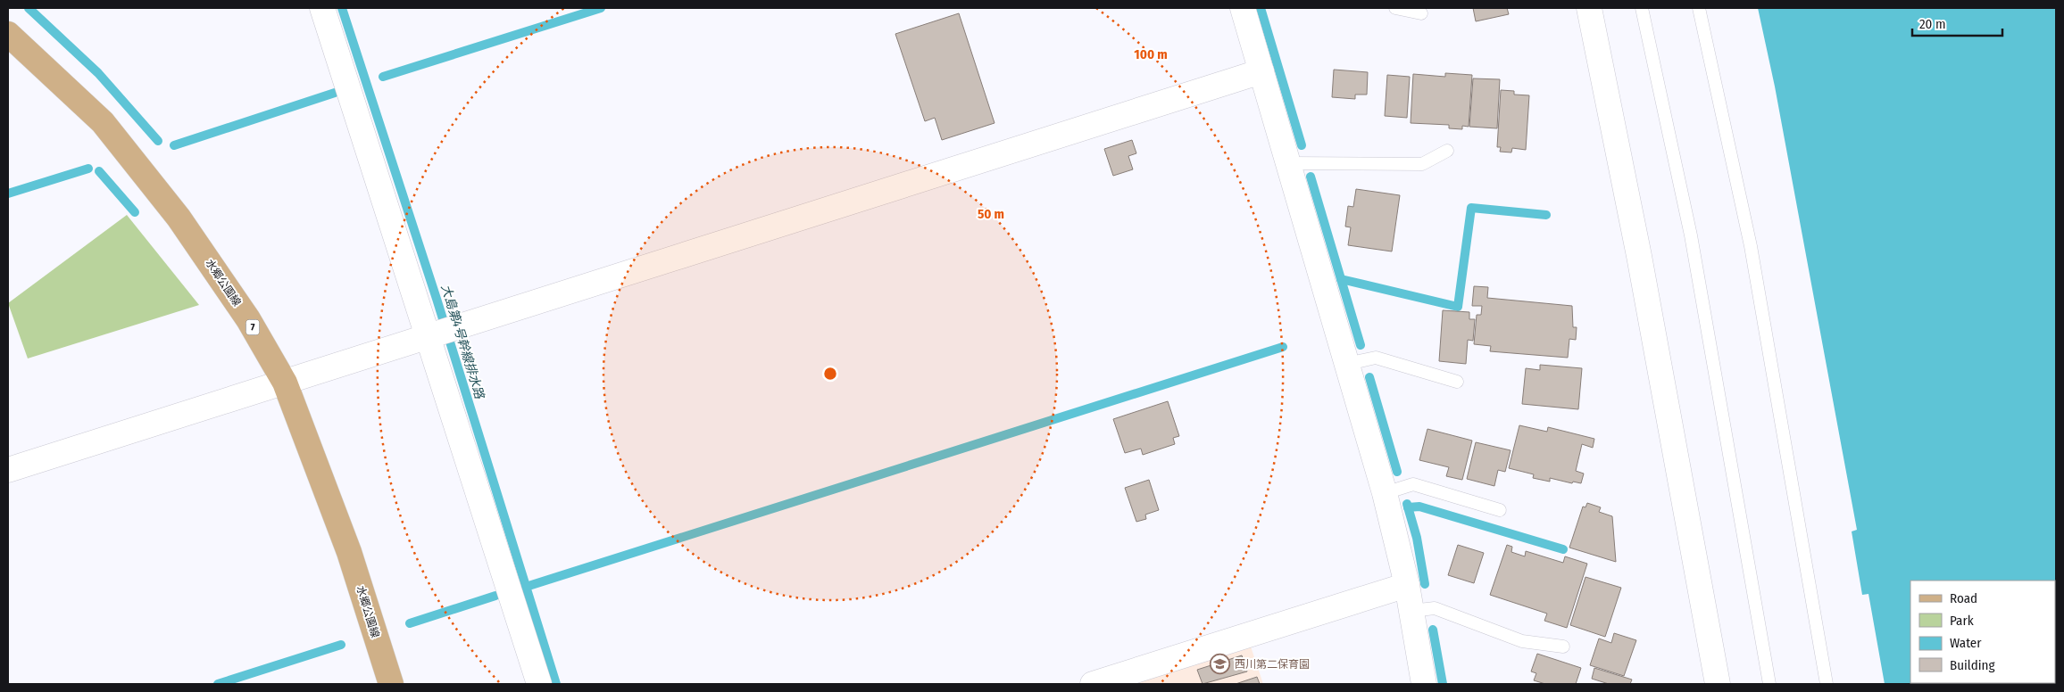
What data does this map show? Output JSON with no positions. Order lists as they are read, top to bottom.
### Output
{
  "streets": {
    "main road": ["水郷公園線", "7"]
  },
  "water": ["大島第4号幹線排水路"],
  "places": {
    "school or university": ["西川第二保育園"]
  },
  "legend": [
    "Road",
    "Park",
    "Water",
    "Building"
  ],
  "scale_bar": "20 m",
  "rings": ["100 m", "50 m"]
}
